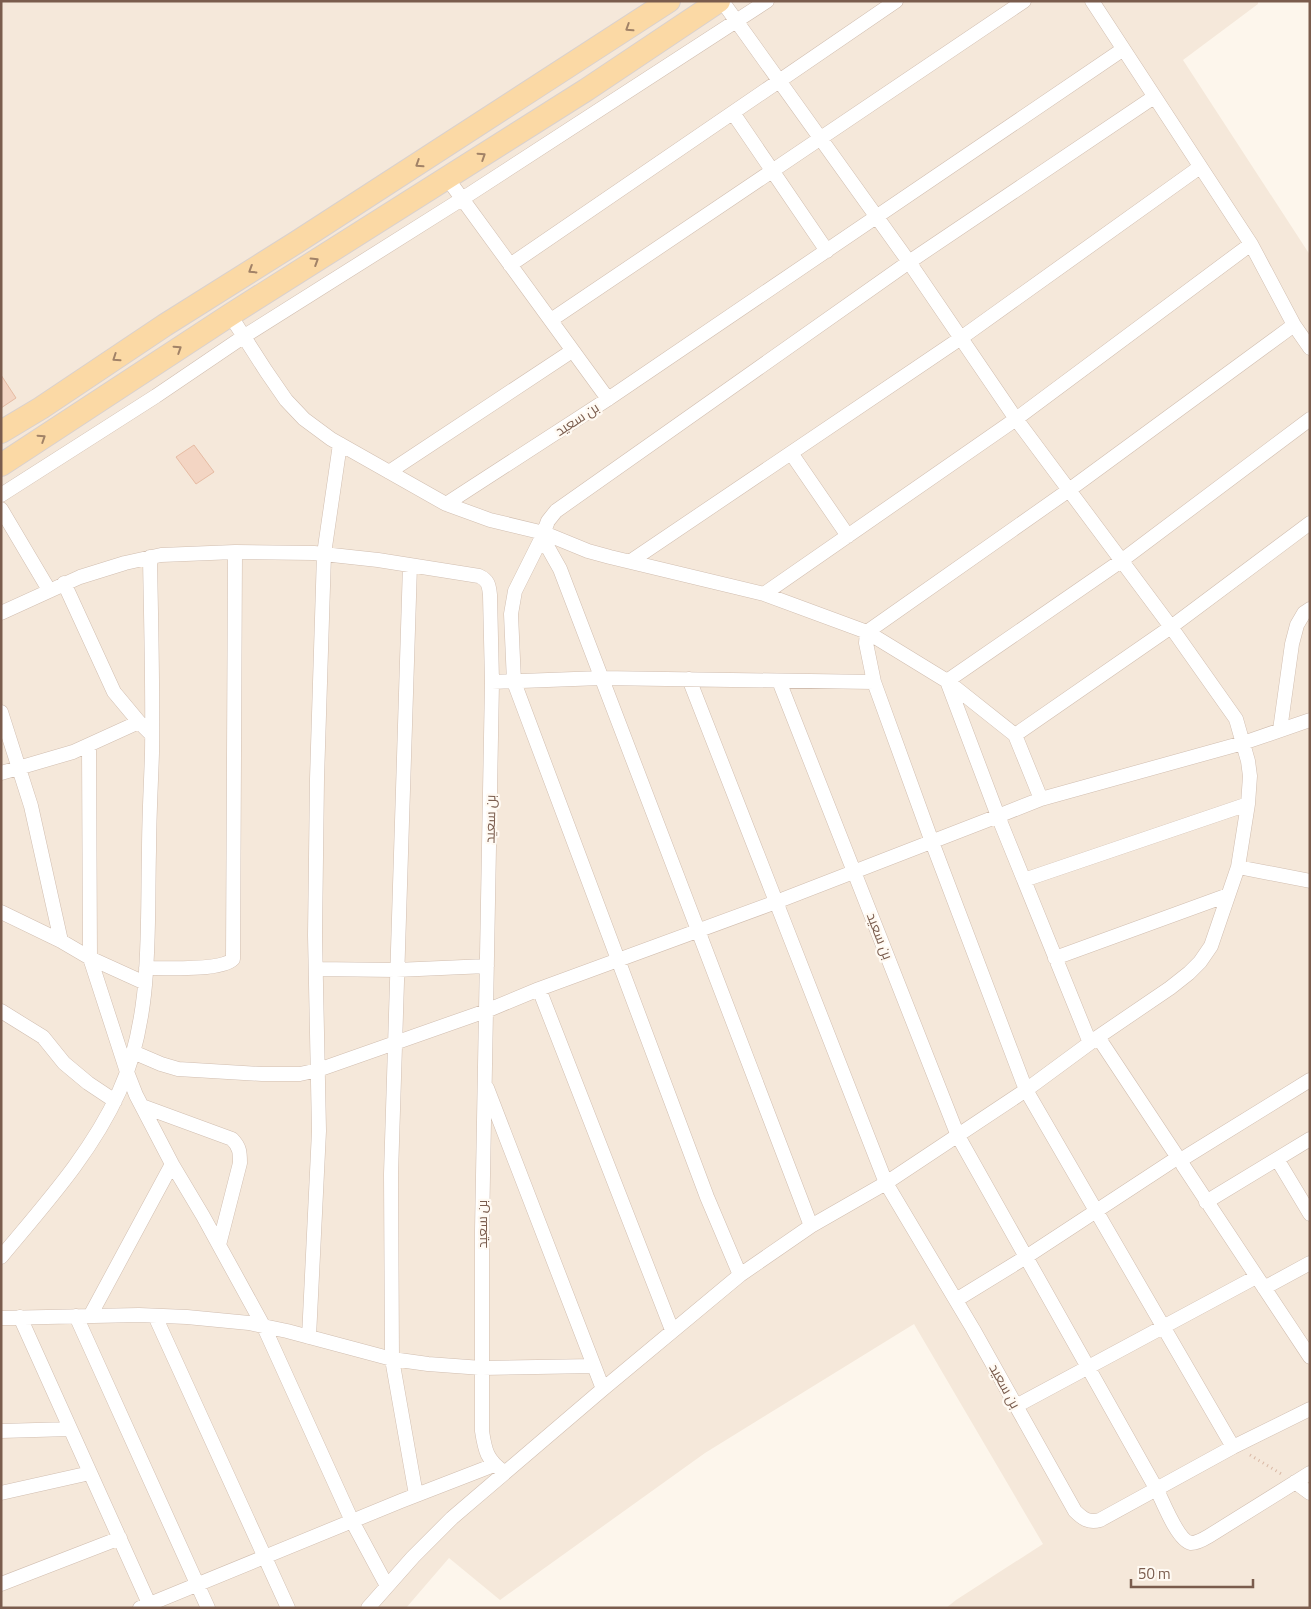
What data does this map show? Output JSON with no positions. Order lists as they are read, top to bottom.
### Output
{
  "streets": {
    "street": ["بن سعيد"]
  },
  "scale_bar": "50 m"
}
